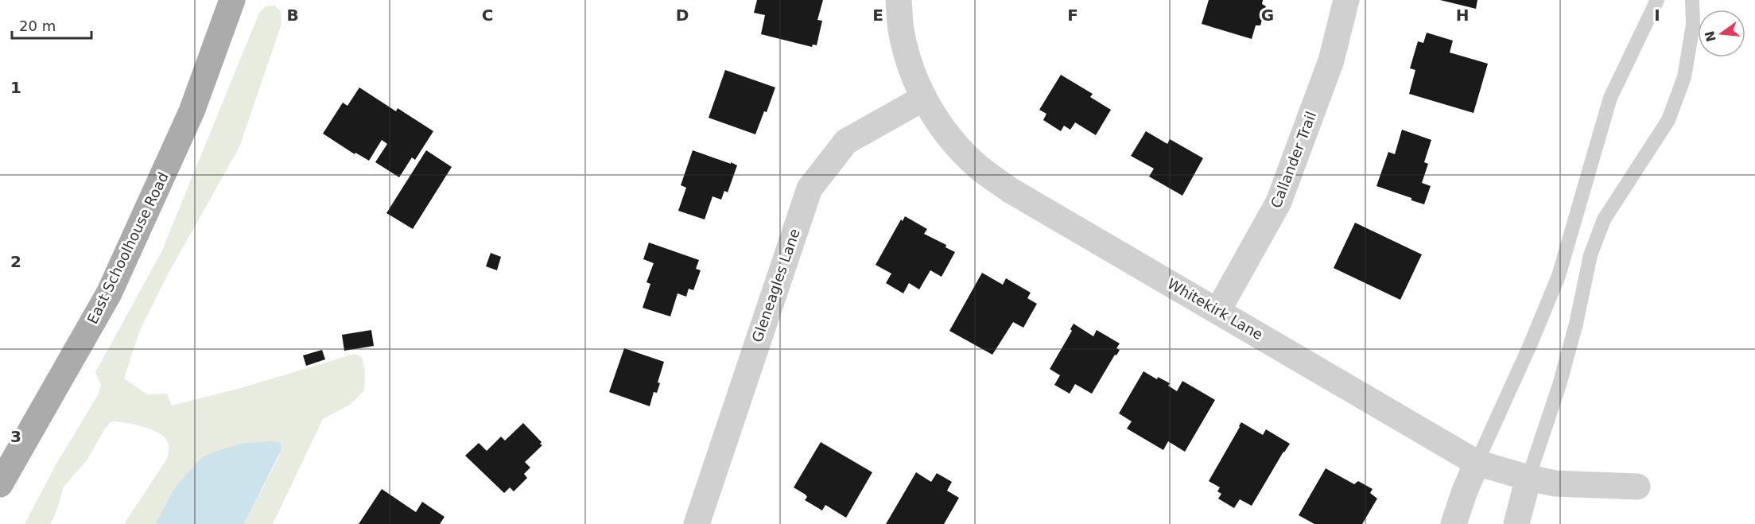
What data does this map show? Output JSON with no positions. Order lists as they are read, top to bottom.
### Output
{
  "streets": {
    "main road": ["East Schoolhouse Road"],
    "street": ["Callander Trail", "Gleneagles Lane", "Whitekirk Lane"]
  },
  "crossings": [
    ["Callander Trail", "Whitekirk Lane"],
    ["Gleneagles Lane", "Whitekirk Lane"]
  ],
  "scale_bar": "20 m",
  "north": "left",
  "grid": {
    "columns": [
      "B",
      "C",
      "D",
      "E",
      "F",
      "G",
      "H",
      "I"
    ],
    "rows": ["1", "2", "3"]
  }
}
